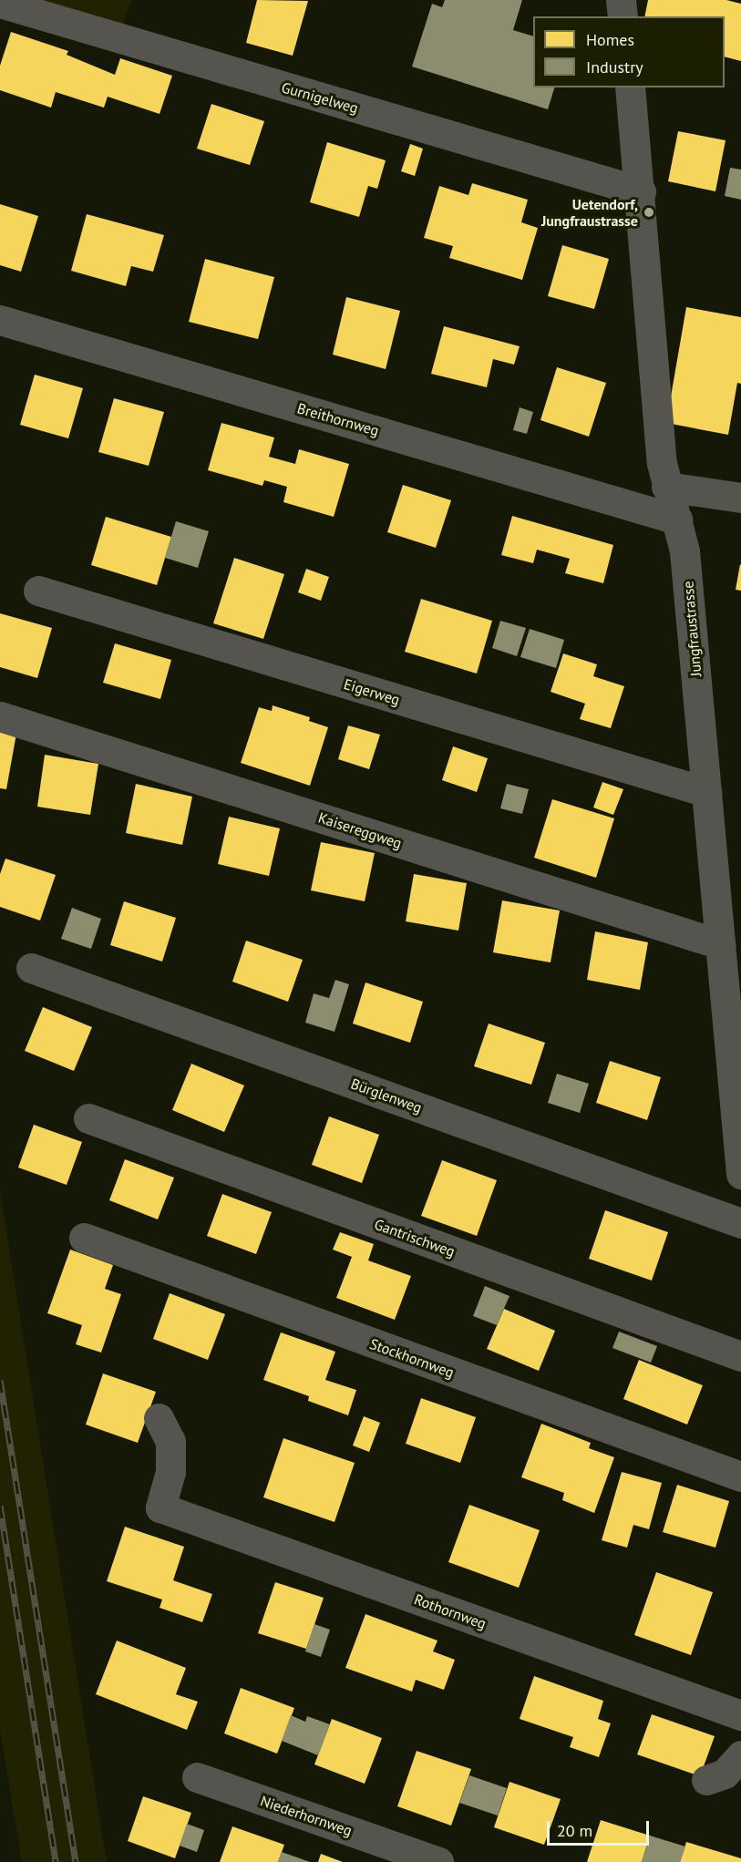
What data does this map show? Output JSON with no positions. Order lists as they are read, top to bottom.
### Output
{
  "streets": {
    "street": [
      "Gurnigelweg",
      "Breithornweg",
      "Jungfraustrasse",
      "Eigerweg",
      "Kaisereggweg",
      "Bürglenweg",
      "Gantrischweg",
      "Stockhornweg",
      "Rothornweg",
      "Niederhornweg"
    ]
  },
  "crossings": [
    ["Gurnigelweg", "Jungfraustrasse"],
    ["Breithornweg", "Jungfraustrasse"],
    ["Jungfraustrasse", "Eigerweg"],
    ["Jungfraustrasse", "Kaisereggweg"]
  ],
  "places": ["Uetendorf, Jungfraustrasse"],
  "legend": ["Homes", "Industry"],
  "scale_bar": "20 m"
}
